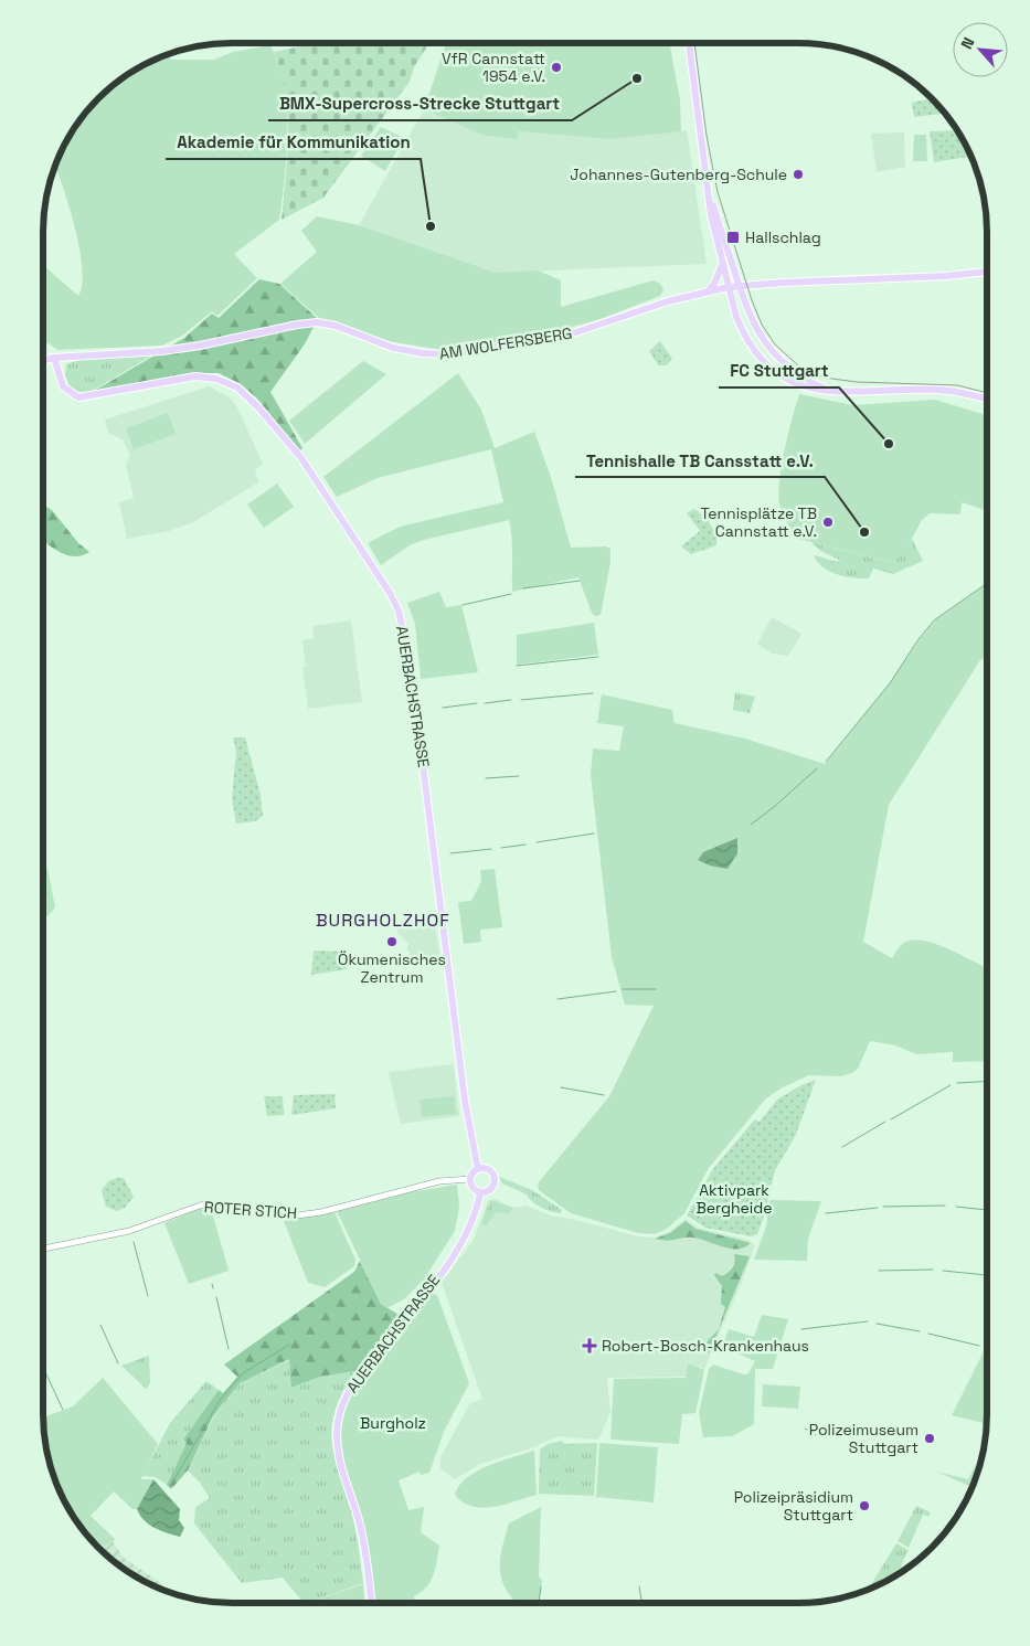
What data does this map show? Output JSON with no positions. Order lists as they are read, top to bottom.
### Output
{
  "streets": {
    "main road": ["AM WOLFERSBERG", "AUERBACHSTRASSE"],
    "street": ["ROTER STICH"]
  },
  "crossings": [
    ["AM WOLFERSBERG", "AUERBACHSTRASSE"],
    ["AUERBACHSTRASSE", "ROTER STICH"]
  ],
  "districts": ["BURGHOLZHOF"],
  "parks": ["Aktivpark Bergheide", "Burgholz"],
  "places": {
    "other": [
      "VfR Cannstatt 1954 e.V.",
      "BMX-Supercross-Strecke Stuttgart",
      "Johannes-Gutenberg-Schule",
      "Akademie für Kommunikation",
      "FC Stuttgart",
      "Tennisplätze TB Cannstatt e.V.",
      "Tennishalle TB Cansstatt e.V.",
      "Ökumenisches Zentrum",
      "Polizeimuseum Stuttgart",
      "Polizeipräsidium Stuttgart"
    ],
    "transit": ["Hallschlag"],
    "health": ["Robert-Bosch-Krankenhaus"]
  },
  "north": "top left"
}
